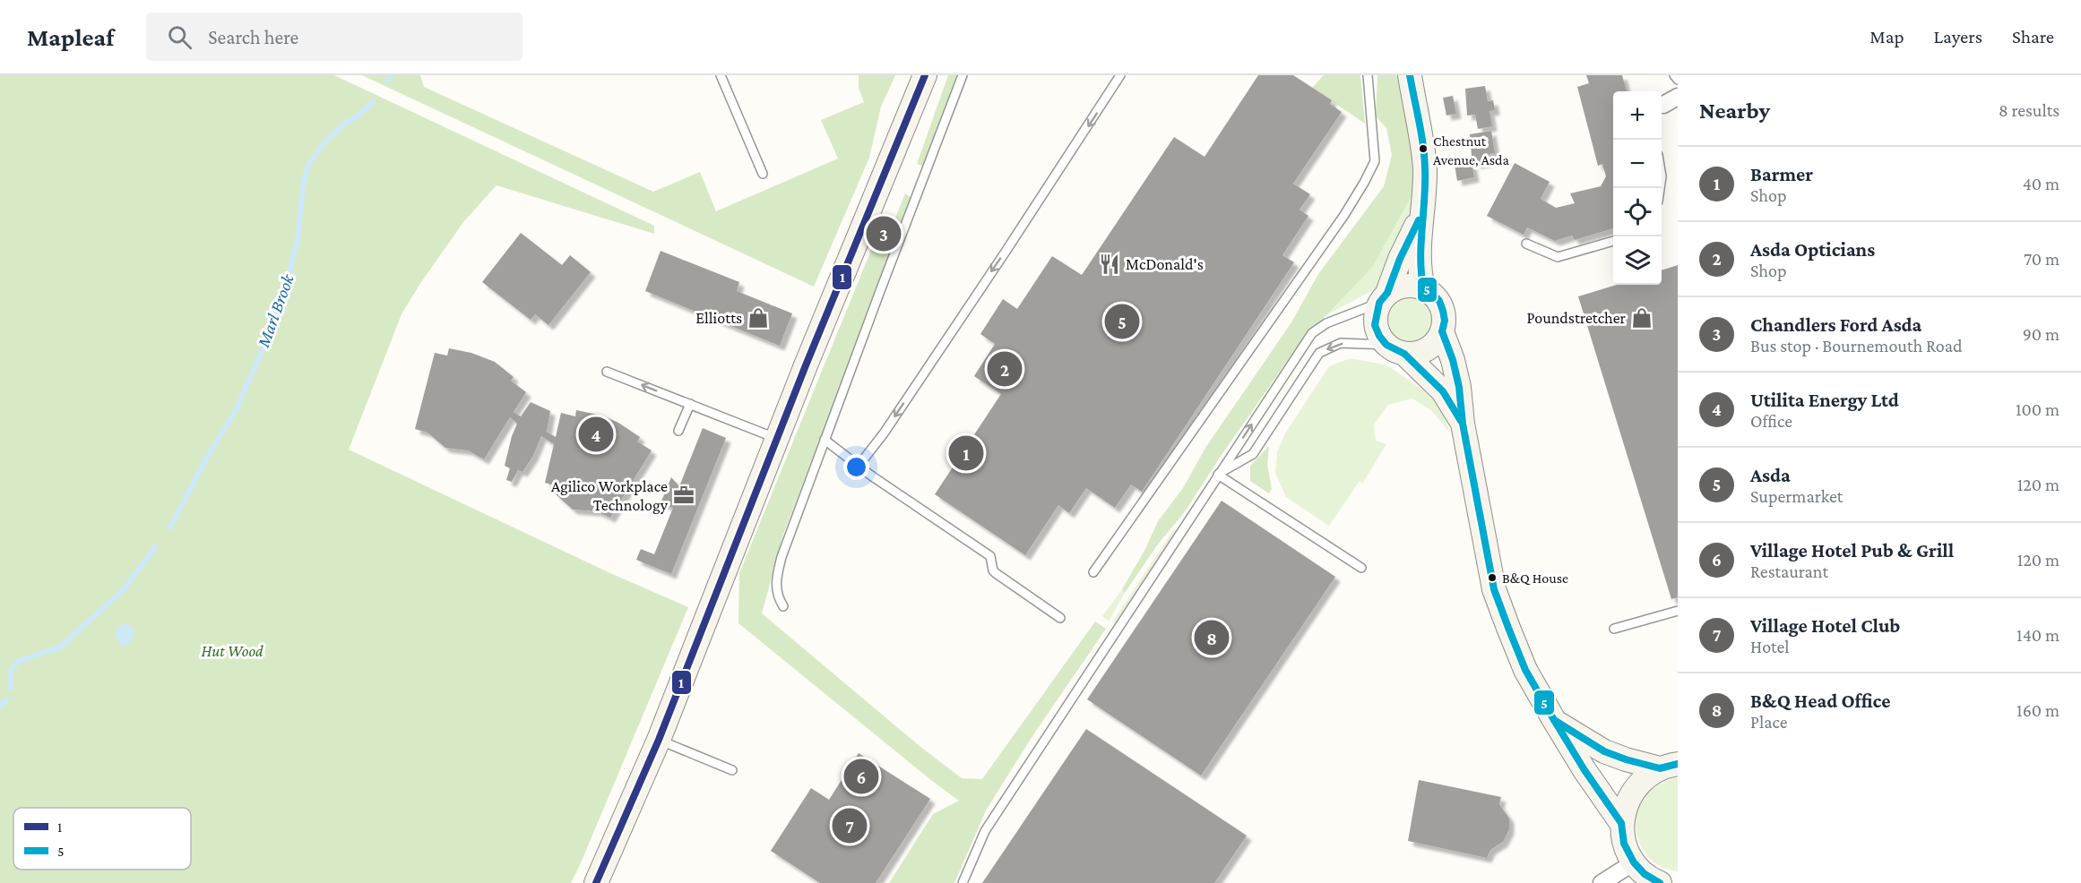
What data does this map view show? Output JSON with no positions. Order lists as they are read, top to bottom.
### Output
{
  "water": ["Marl Brook"],
  "parks": ["Hut Wood"],
  "places": {
    "other": ["Chestnut Avenue, Asda", "B&Q House"],
    "restaurant": ["McDonald's"],
    "shop": ["Elliotts", "Poundstretcher"],
    "office": ["Agilico Workplace Technology"]
  },
  "lines": ["transit line 1", "transit line 5"],
  "legend": ["1", "5"],
  "page": {
    "header": "Mapleaf",
    "search": "Search here",
    "nav": ["Map", "Layers", "Share"],
    "heading": ["Nearby", "8 results"],
    "map_buttons": ["+", "−"],
    "list": [
      {
        "mark": "1",
        "name": "Barmer",
        "note": "Shop",
        "value": "40 m"
      },
      {
        "mark": "2",
        "name": "Asda Opticians",
        "note": "Shop",
        "value": "70 m"
      },
      {
        "mark": "3",
        "name": "Chandlers Ford Asda",
        "note": "Bus stop · Bournemouth Road",
        "value": "90 m"
      },
      {
        "mark": "4",
        "name": "Utilita Energy Ltd",
        "note": "Office",
        "value": "100 m"
      },
      {
        "mark": "5",
        "name": "Asda",
        "note": "Supermarket",
        "value": "120 m"
      },
      {
        "mark": "6",
        "name": "Village Hotel Pub & Grill",
        "note": "Restaurant",
        "value": "120 m"
      },
      {
        "mark": "7",
        "name": "Village Hotel Club",
        "note": "Hotel",
        "value": "140 m"
      },
      {
        "mark": "8",
        "name": "B&Q Head Office",
        "note": "Place",
        "value": "160 m"
      }
    ],
    "pins": [
      "3",
      "5",
      "2",
      "4",
      "1",
      "8",
      "6",
      "7"
    ]
  }
}
